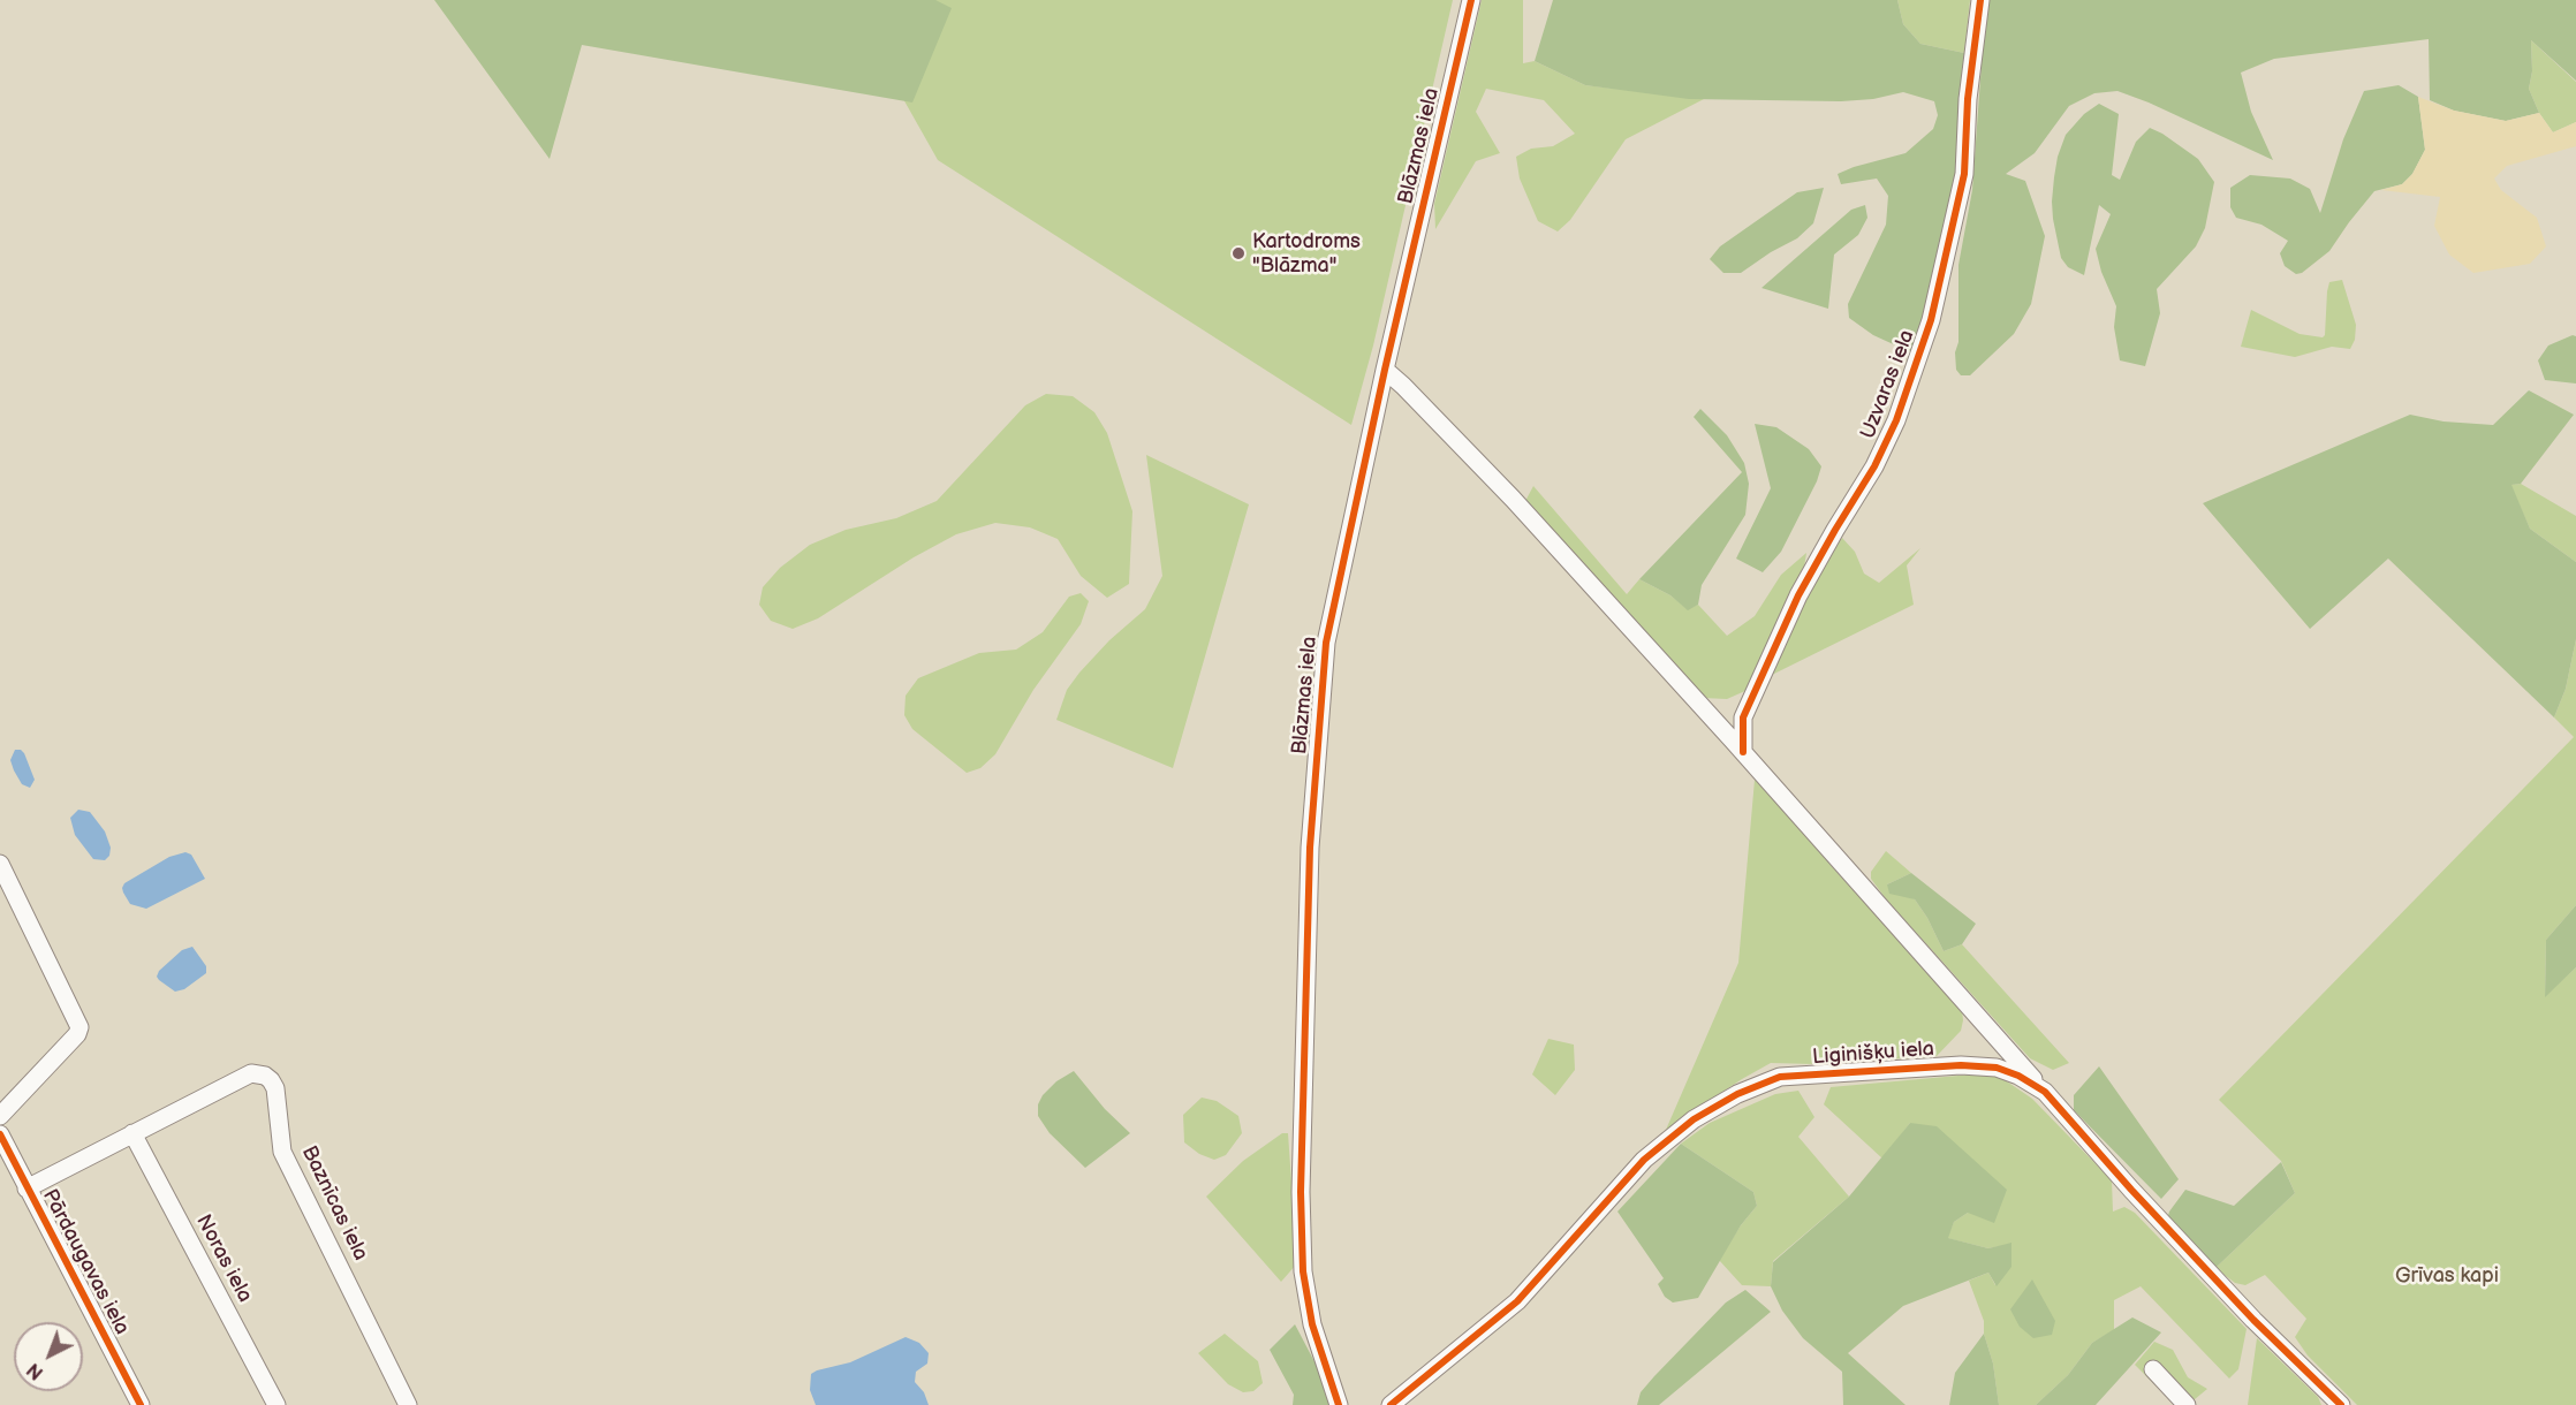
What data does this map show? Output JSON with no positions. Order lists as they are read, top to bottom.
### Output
{
  "streets": {
    "street": [
      "Blāzmas iela",
      "Uzvaras iela",
      "Liginišķu iela",
      "Baznīcas iela",
      "Noras iela",
      "Pārdaugavas iela"
    ]
  },
  "crossings": [
    ["Baznīcas iela", "Noras iela"]
  ],
  "parks": ["Grīvas kapi"],
  "places": ["Kartodroms \"Blāzma\""],
  "north": "bottom left"
}
